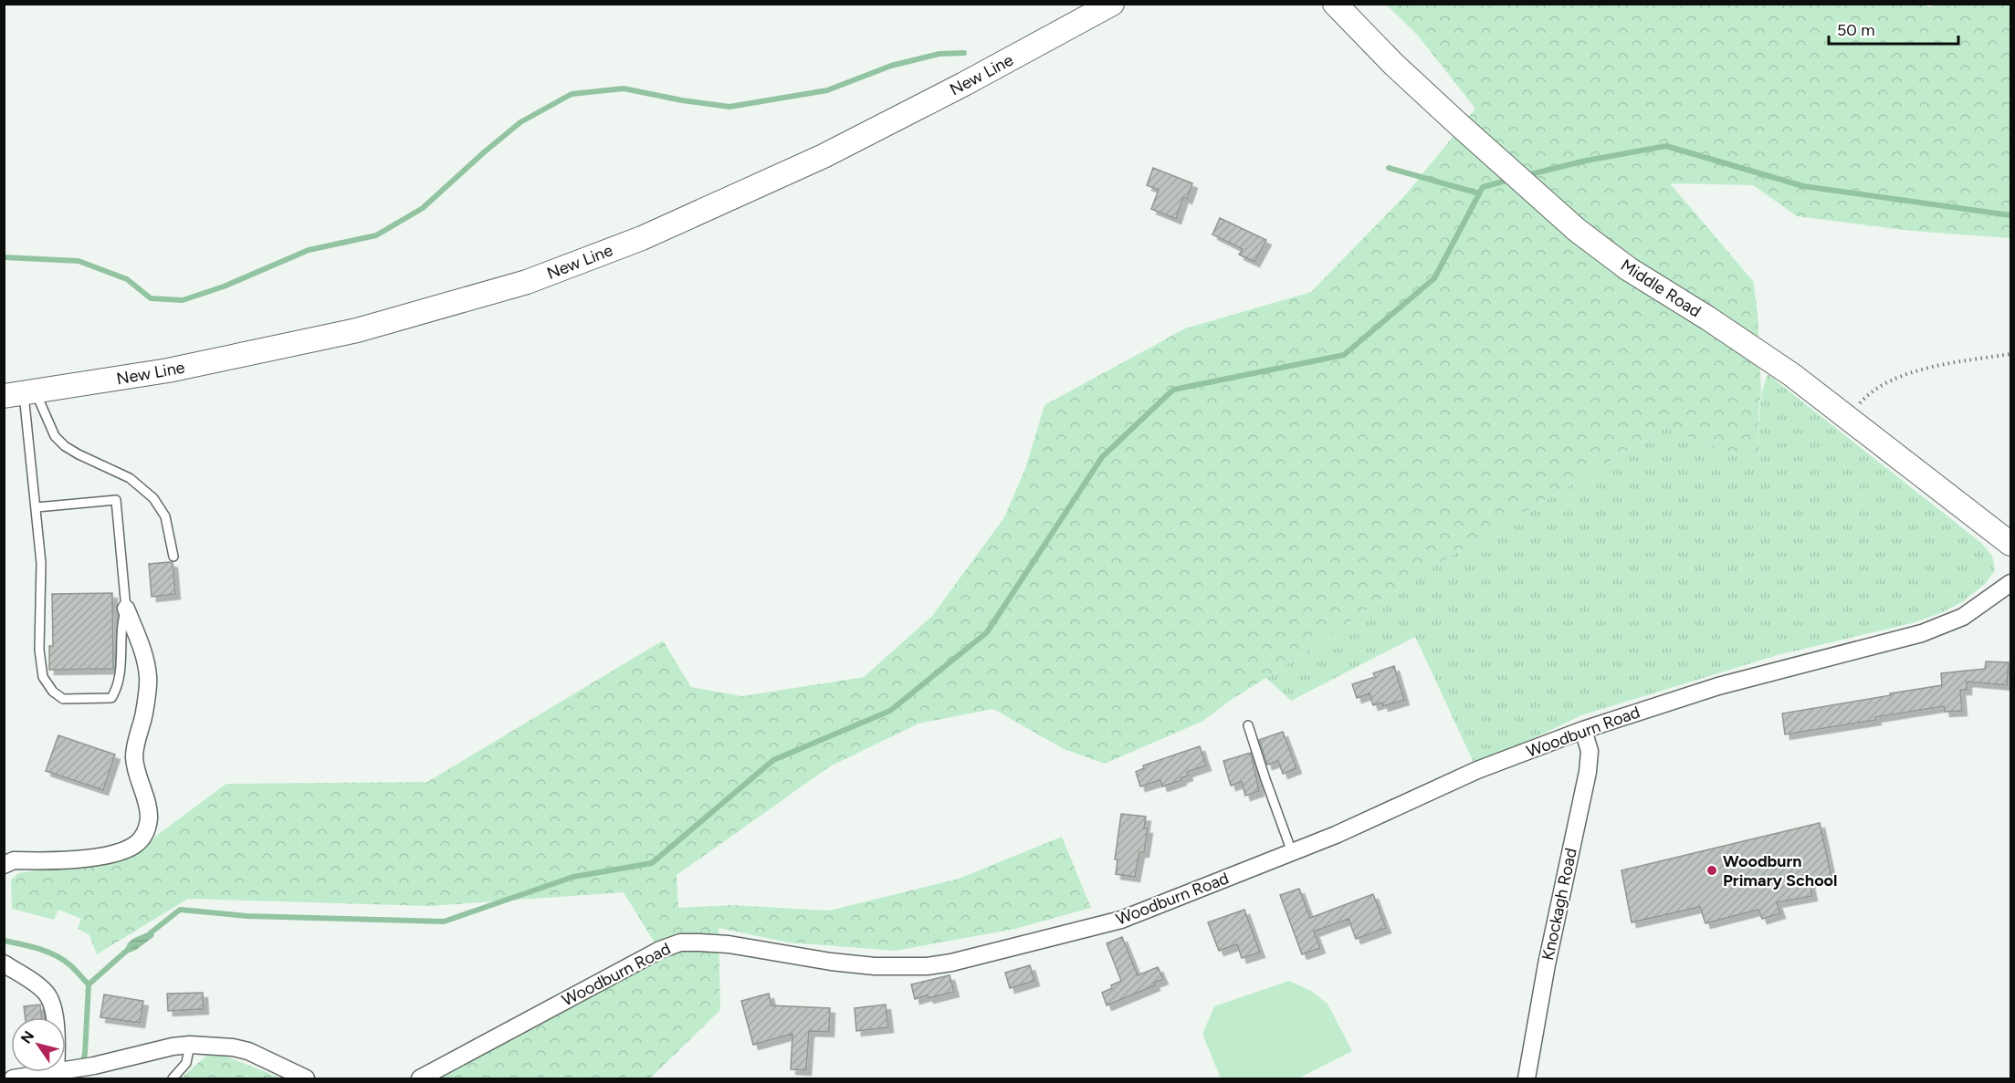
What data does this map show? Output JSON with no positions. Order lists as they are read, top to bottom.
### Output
{
  "streets": {
    "main road": ["New Line", "Middle Road"],
    "street": ["Woodburn Road", "Knockagh Road"]
  },
  "crossings": [
    ["Woodburn Road", "Knockagh Road"]
  ],
  "places": ["Woodburn Primary School"],
  "scale_bar": "50 m",
  "north": "top left"
}
